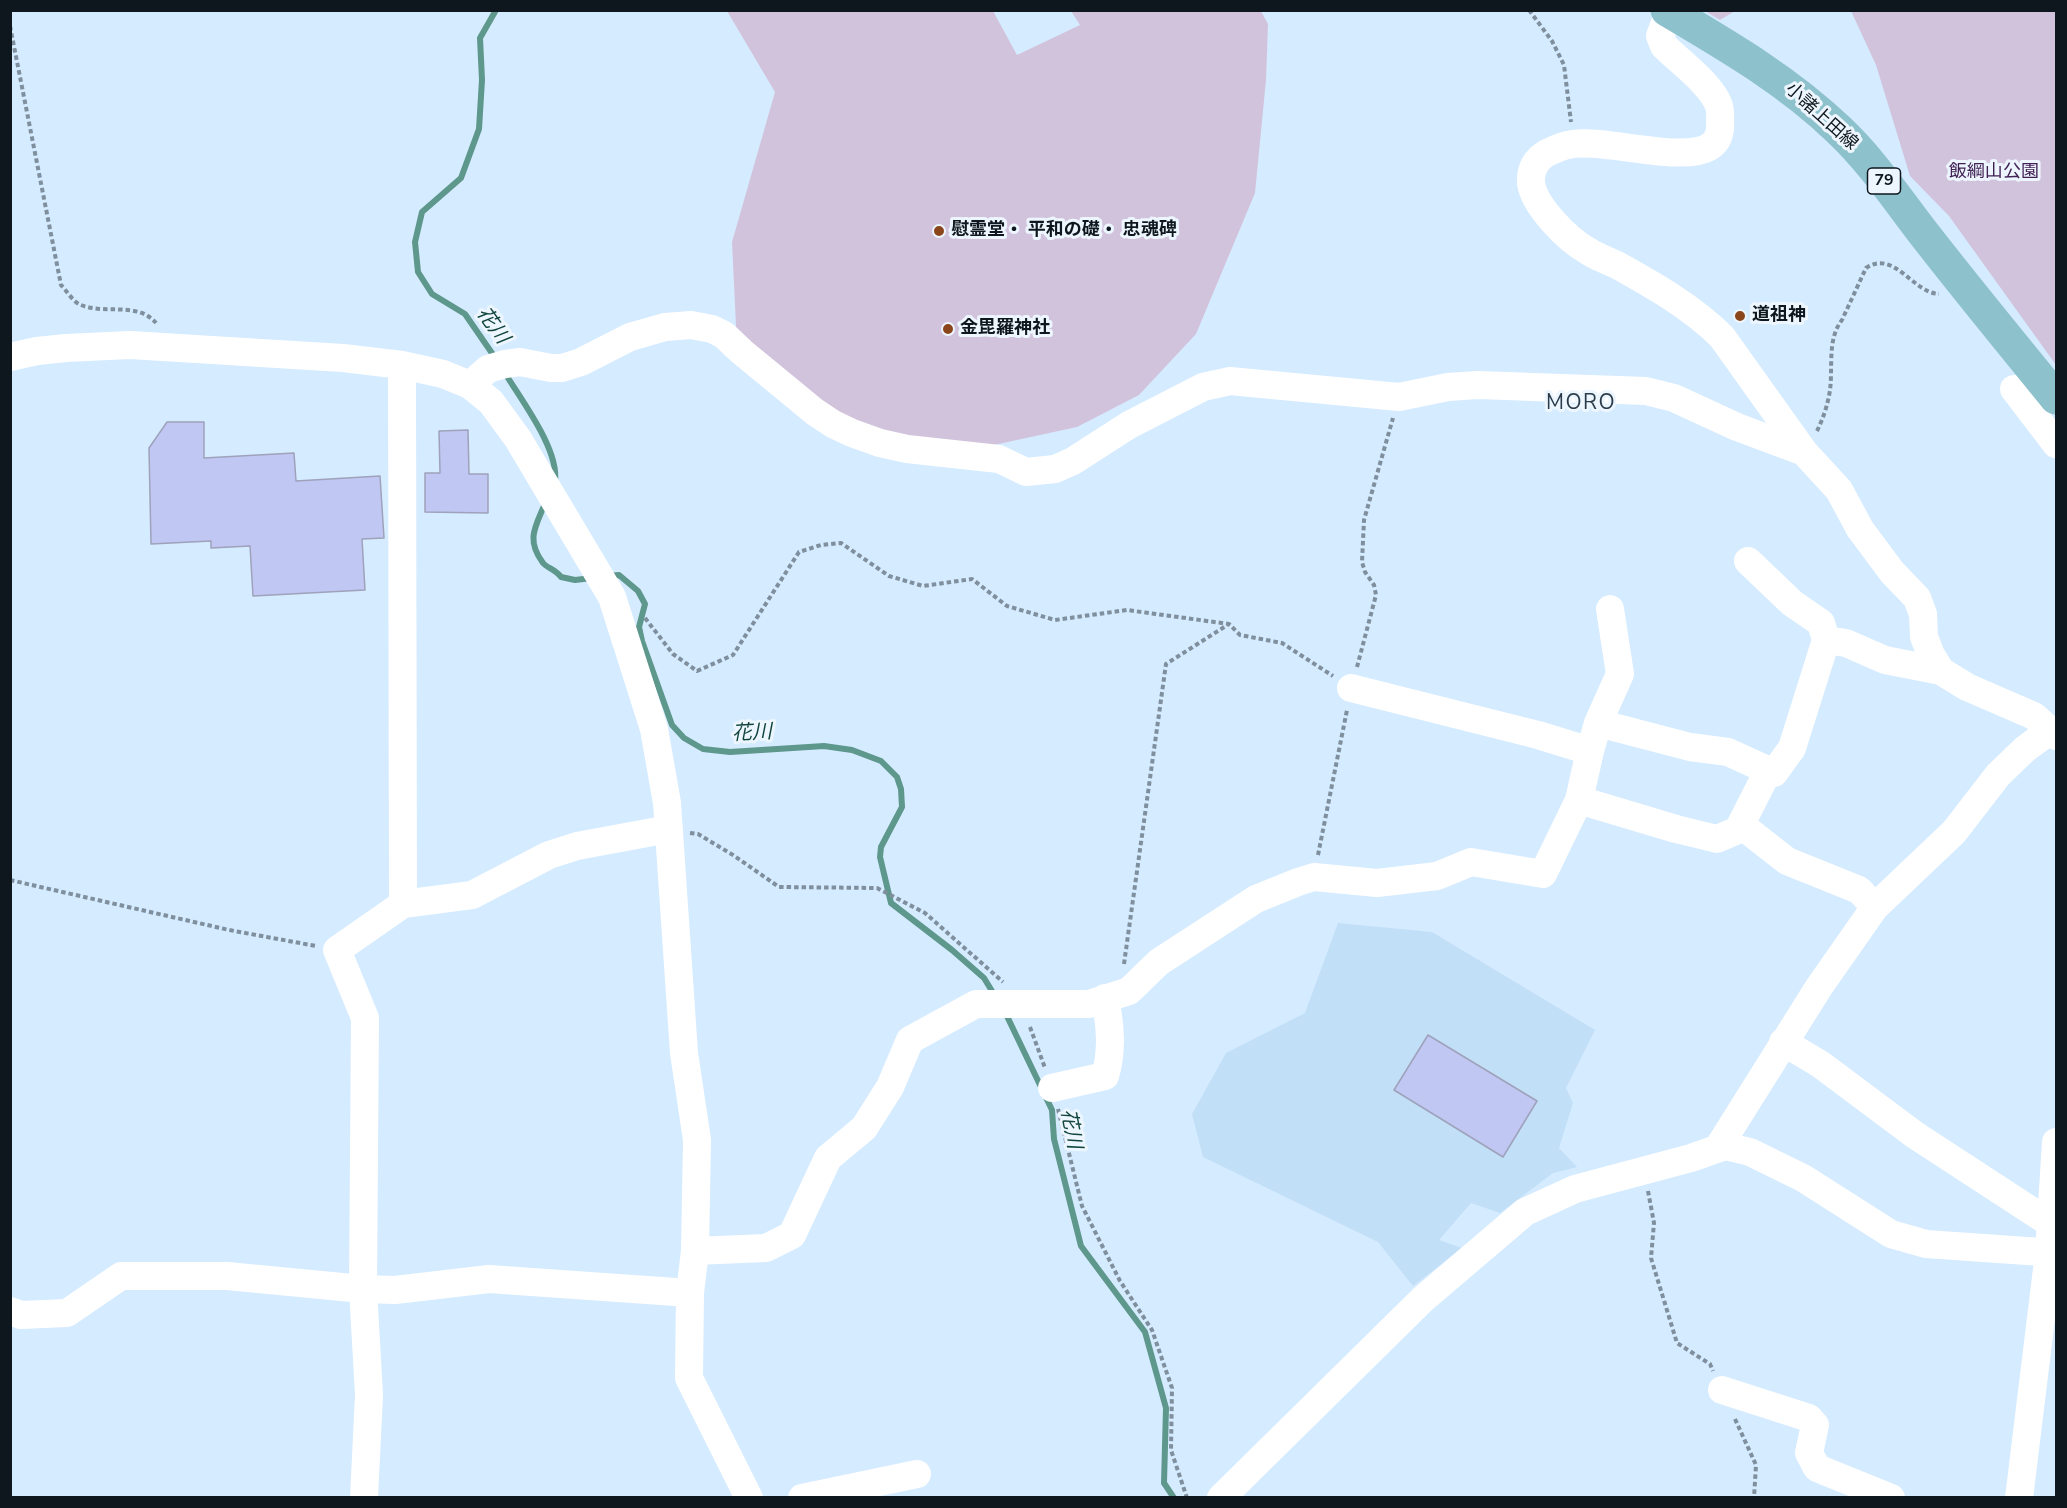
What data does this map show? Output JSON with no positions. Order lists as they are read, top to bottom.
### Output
{
  "streets": {
    "main road": ["小諸上田線", "79"]
  },
  "districts": ["MORO"],
  "water": ["花川"],
  "parks": ["飯綱山公園"],
  "places": ["慰霊堂・ 平和の礎・ 忠魂碑", "道祖神", "金毘羅神社"]
}
